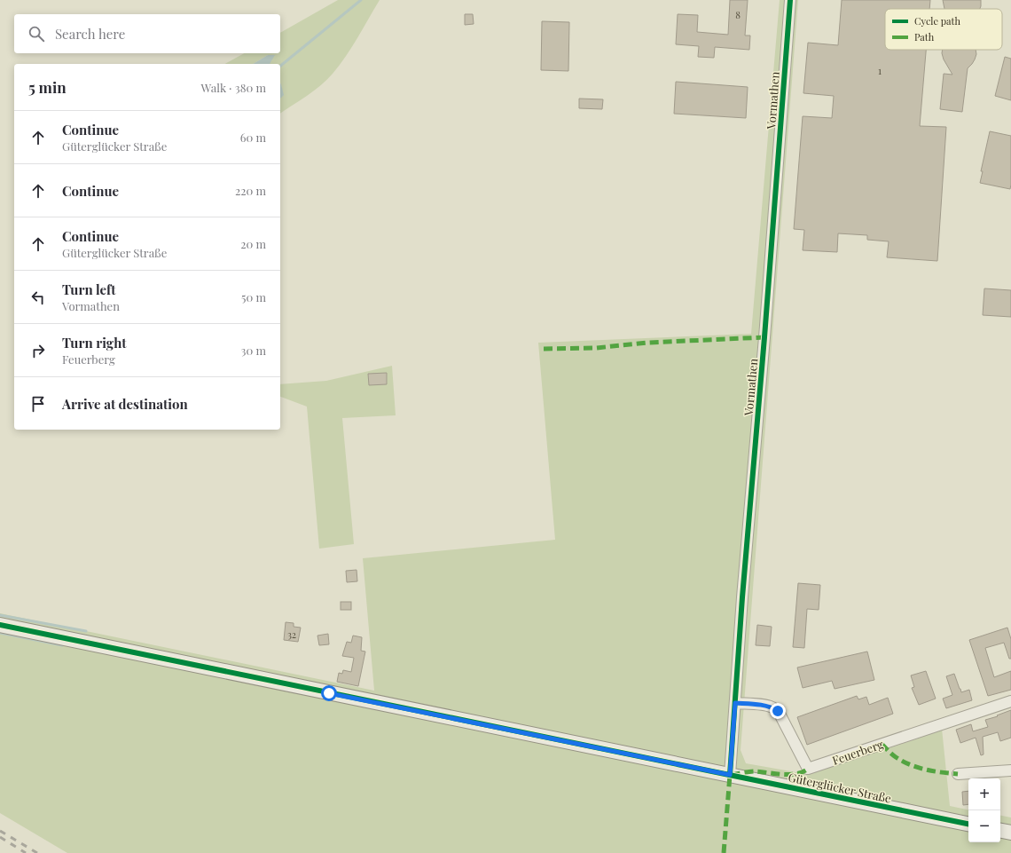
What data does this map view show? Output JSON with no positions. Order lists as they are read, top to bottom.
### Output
{
  "streets": {
    "street": ["Vormathen", "Feuerberg", "Güterglücker Straße"]
  },
  "crossings": [
    ["Vormathen", "Feuerberg"],
    ["Vormathen", "Güterglücker Straße"]
  ],
  "house_numbers": ["8", "1", "32"],
  "legend": ["Cycle path", "Path"],
  "page": {
    "search": "Search here",
    "heading": ["5 min", "Walk · 380 m"],
    "list": [
      ["Continue", "Güterglücker Straße", "60 m"],
      ["Continue", "220 m"],
      ["Continue", "Güterglücker Straße", "20 m"],
      ["Turn left", "Vormathen", "50 m"],
      ["Turn right", "Feuerberg", "30 m"],
      "Arrive at destination"
    ],
    "map_buttons": ["+", "−"]
  }
}
